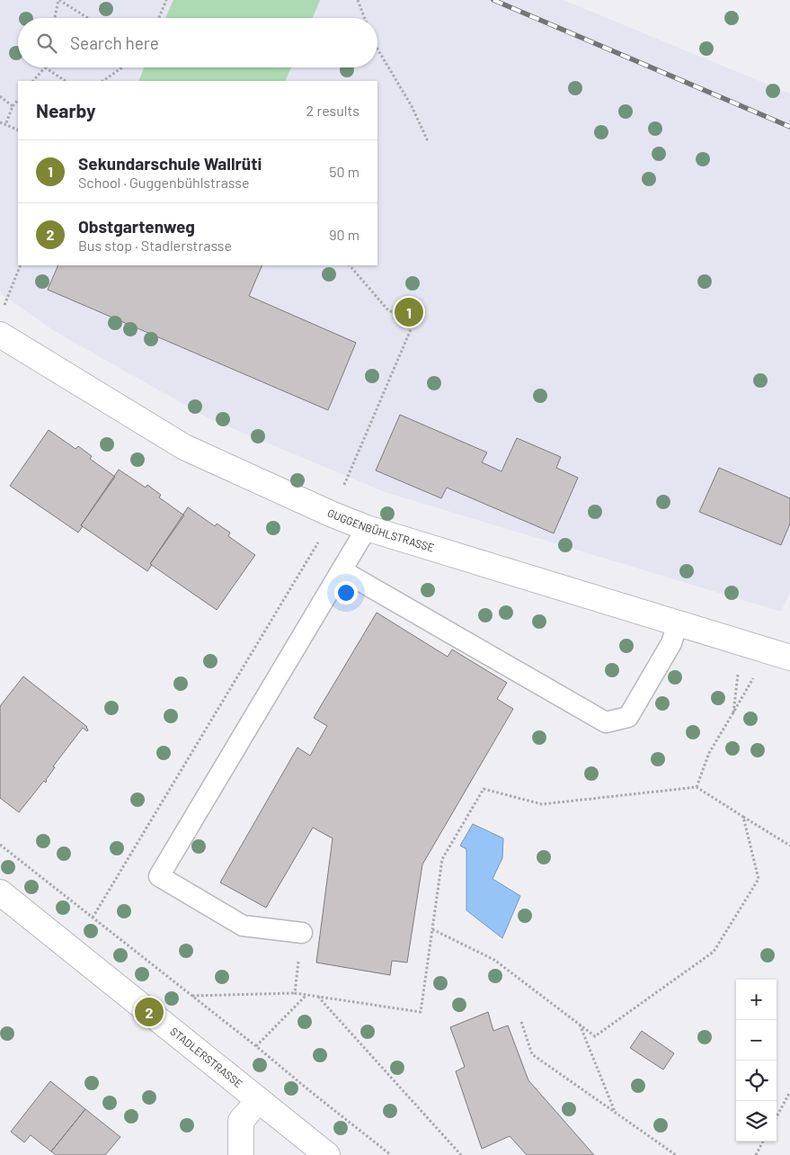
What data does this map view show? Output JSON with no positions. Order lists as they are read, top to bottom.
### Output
{
  "streets": {
    "street": ["GUGGENBÜHLSTRASSE", "STADLERSTRASSE"]
  },
  "page": {
    "search": "Search here",
    "heading": ["Nearby", "2 results"],
    "list": [
      {
        "mark": "1",
        "name": "Sekundarschule Wallrüti",
        "note": "School · Guggenbühlstrasse",
        "value": "50 m"
      },
      {
        "mark": "2",
        "name": "Obstgartenweg",
        "note": "Bus stop · Stadlerstrasse",
        "value": "90 m"
      }
    ],
    "pins": ["1", "2"],
    "map_buttons": ["+", "−"]
  }
}
